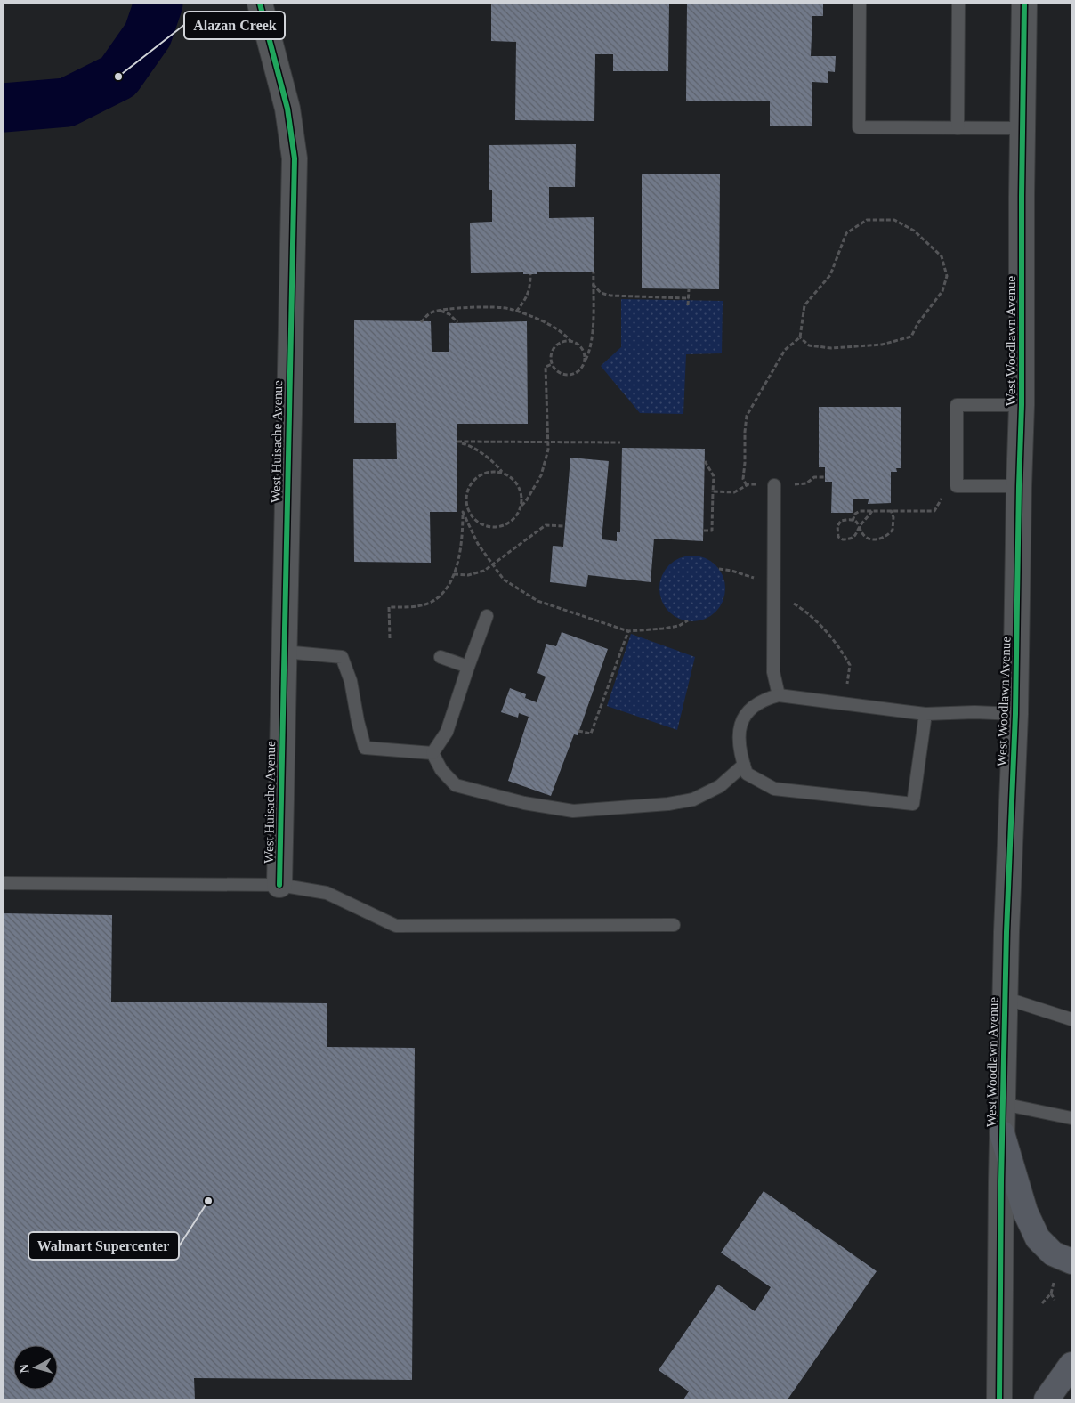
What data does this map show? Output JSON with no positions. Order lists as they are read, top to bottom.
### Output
{
  "streets": {
    "street": ["West Woodlawn Avenue", "West Huisache Avenue"]
  },
  "places": ["Alazan Creek", "Walmart Supercenter"],
  "north": "left"
}
